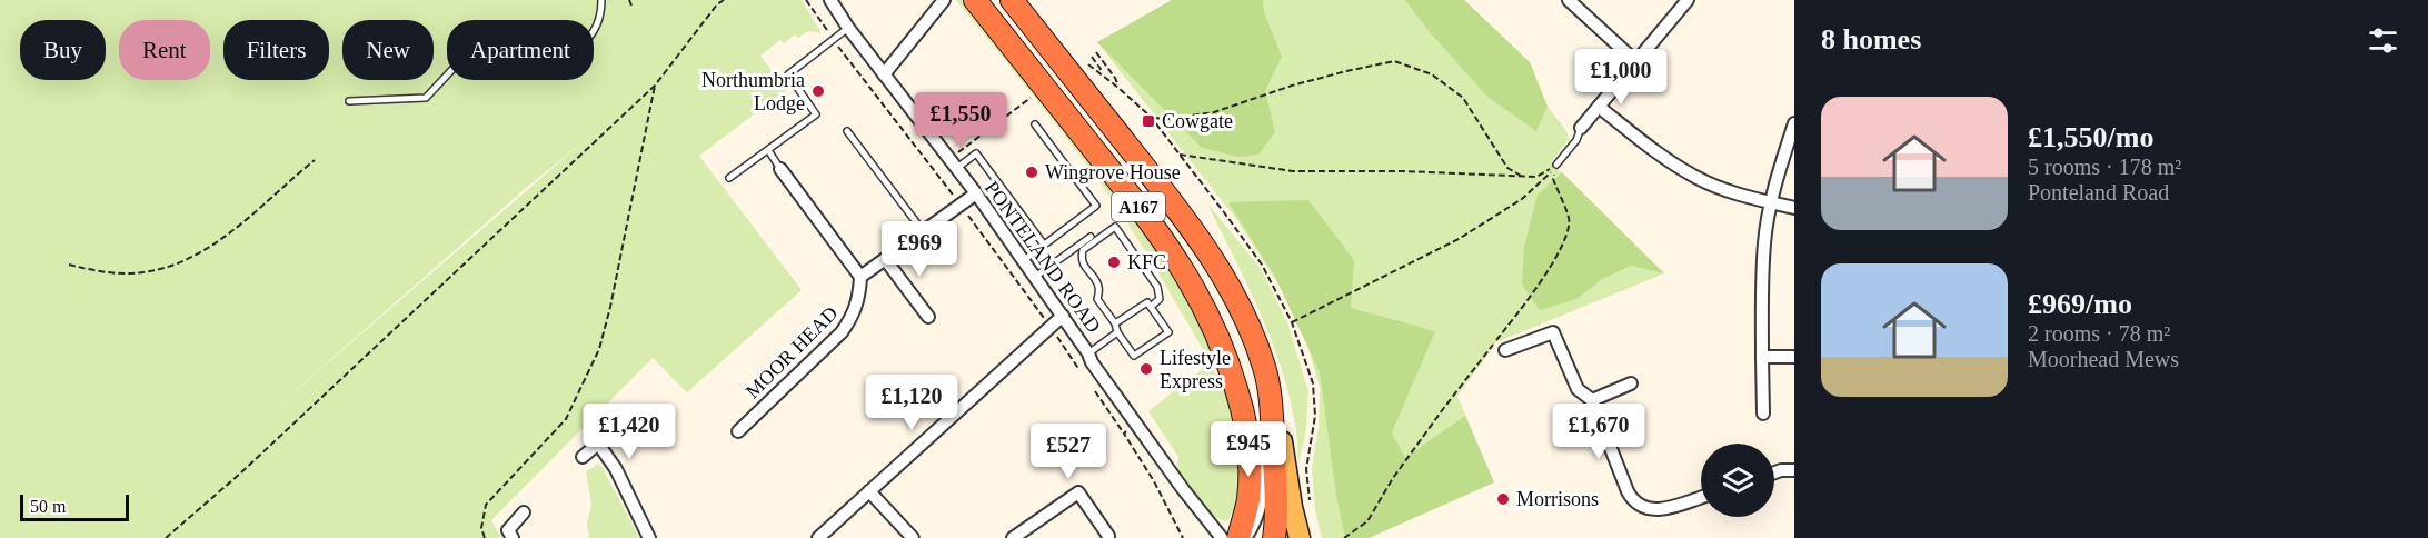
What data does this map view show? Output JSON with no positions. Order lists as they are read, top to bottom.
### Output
{
  "streets": {
    "highway": ["A167"],
    "street": ["PONTELAND ROAD", "MOOR HEAD"]
  },
  "places": {
    "other": [
      "Northumbria Lodge",
      "Wingrove House",
      "KFC",
      "Lifestyle Express",
      "Morrisons"
    ],
    "transit": ["Cowgate"]
  },
  "scale_bar": "50 m",
  "page": {
    "heading": "8 homes",
    "chip": [
      "Buy",
      "Rent",
      "Filters",
      "New",
      "Apartment"
    ],
    "price": [
      "£1,000",
      "£1,550",
      "£969",
      "£1,120",
      "£1,420",
      "£1,670",
      "£945",
      "£527"
    ],
    "list": [
      {
        "name": "£1,550/mo",
        "note": "5 rooms · 178 m² · Ponteland Road"
      },
      {
        "name": "£969/mo",
        "note": "2 rooms · 78 m² · Moorhead Mews"
      }
    ],
    "scale": "50 m"
  }
}
